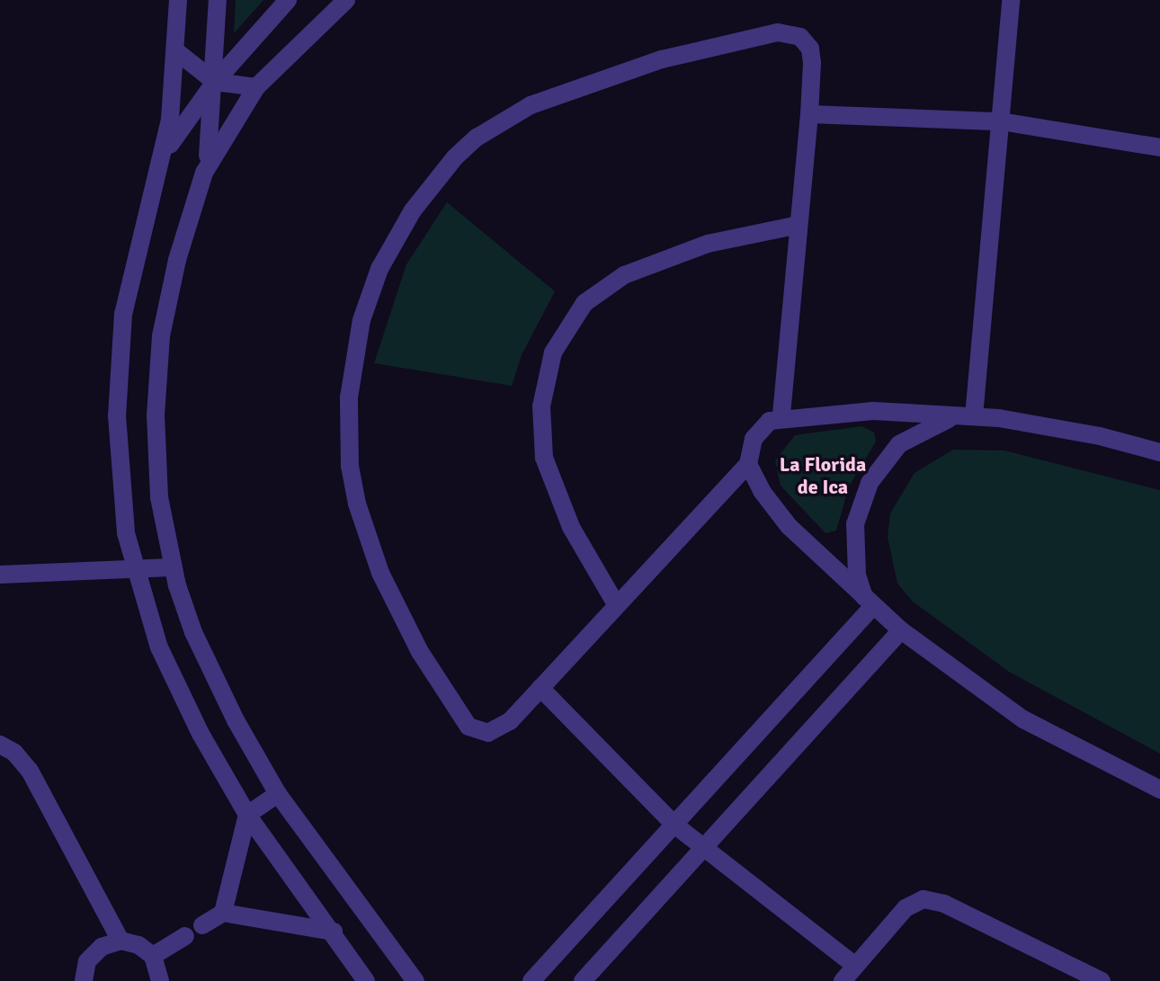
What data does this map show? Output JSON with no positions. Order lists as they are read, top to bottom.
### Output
{
  "districts": ["La Florida de Ica"]
}
